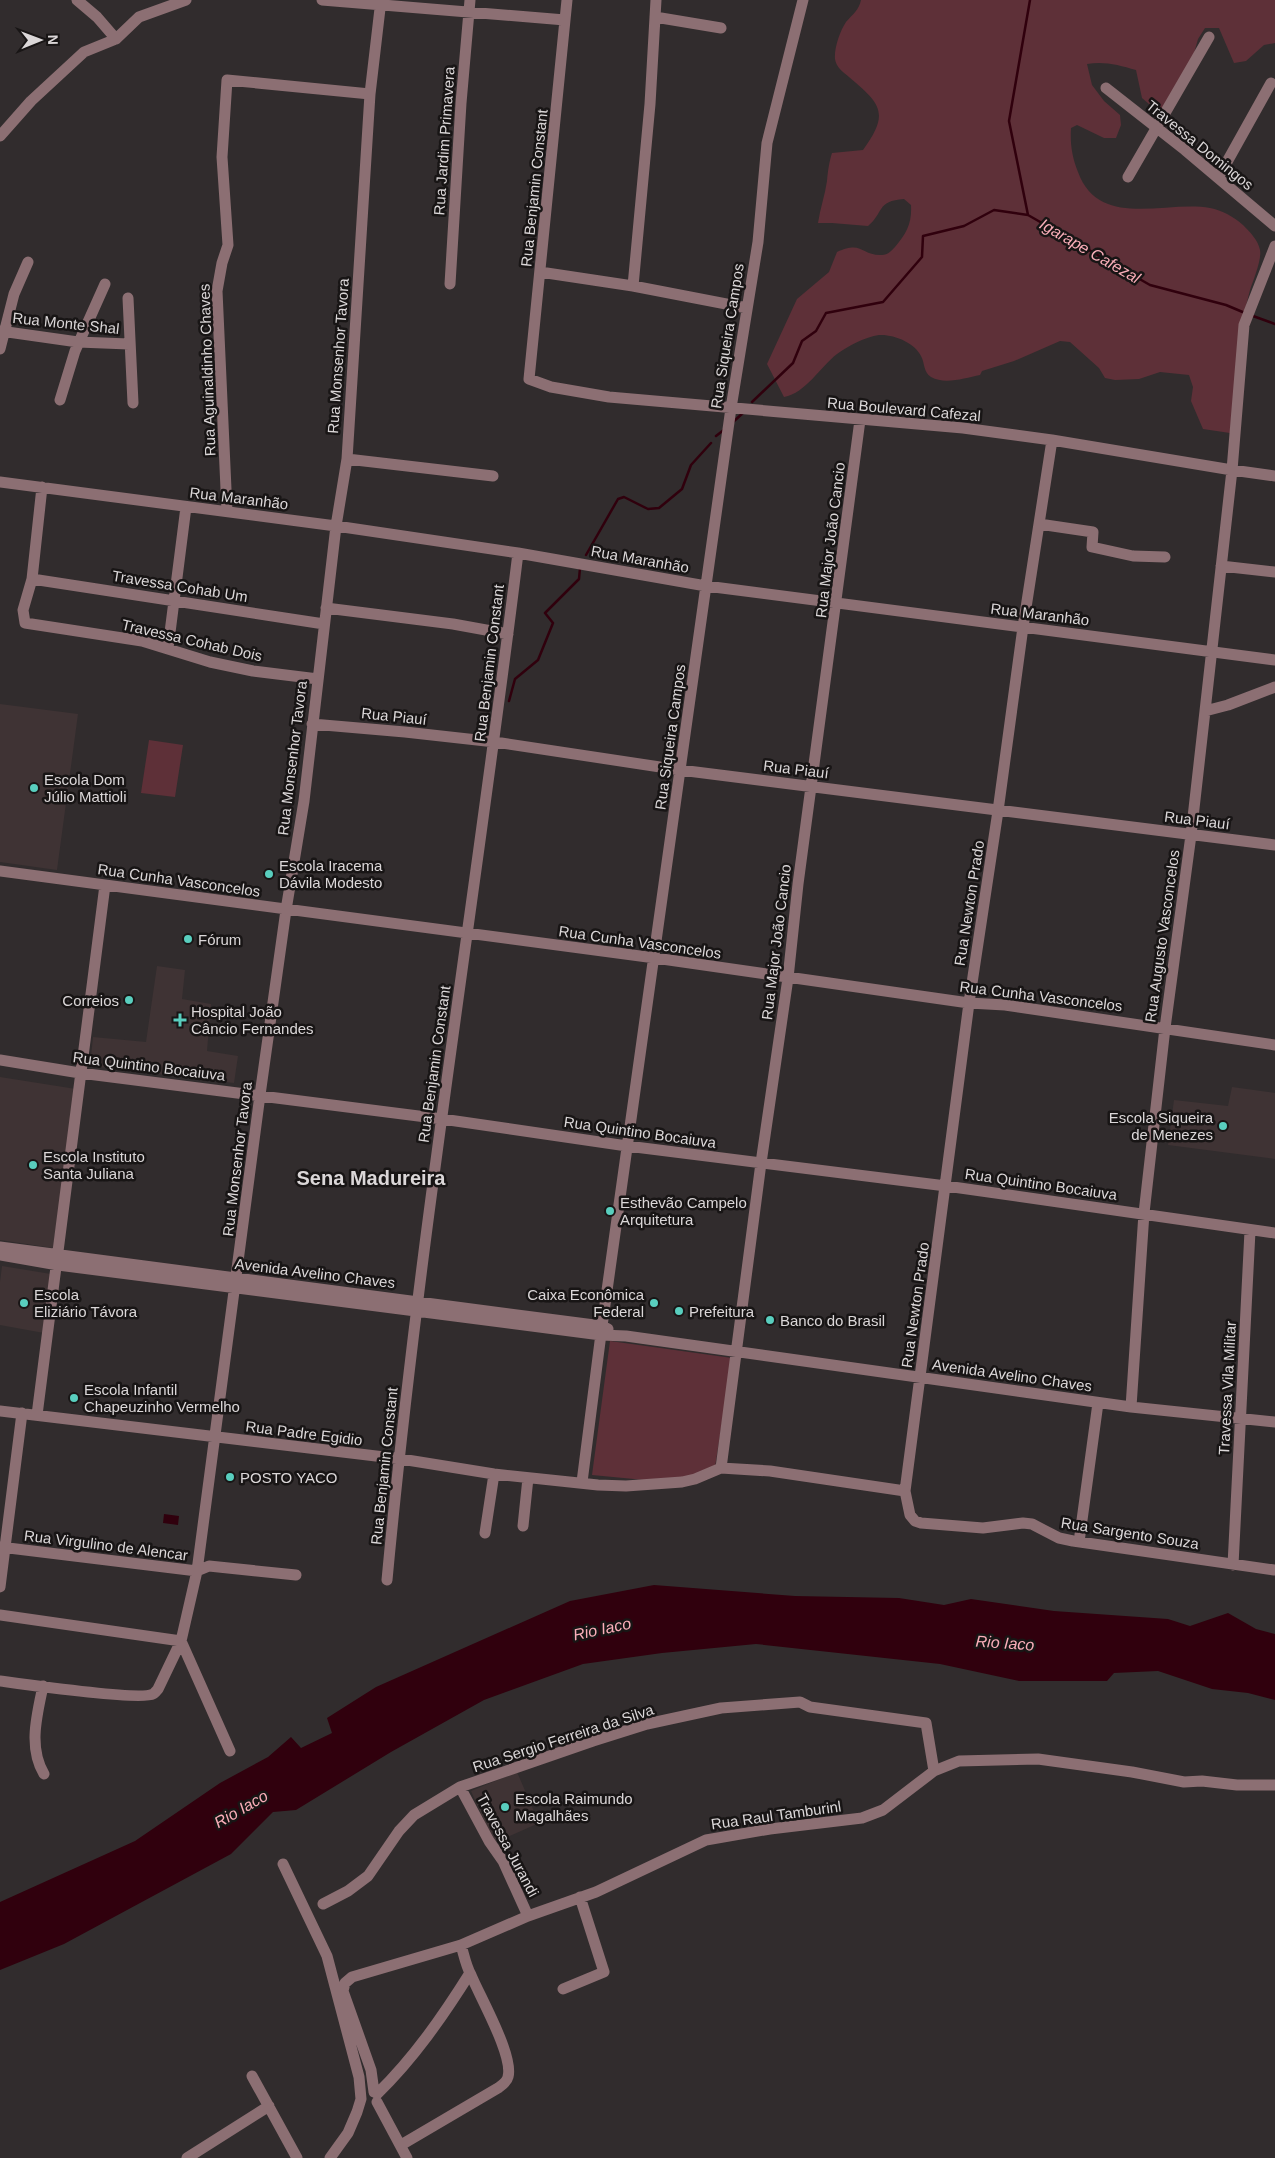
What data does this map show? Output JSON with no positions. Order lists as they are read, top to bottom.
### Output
{
  "streets": {
    "street": [
      "Rua Jardim Primavera",
      "Travessa Domingos",
      "Rua Benjamin Constant",
      "Rua Monte Shal",
      "Rua Siqueira Campos",
      "Rua Monsenhor Tavora",
      "Rua Aguinaldinho Chaves",
      "Rua Boulevard Cafezal",
      "Rua Maranhão",
      "Rua Major João Cancio",
      "Travessa Cohab Um",
      "Travessa Cohab Dois",
      "Rua Piauí",
      "Rua Cunha Vasconcelos",
      "Rua Newton Prado",
      "Rua Augusto Vasconcelos",
      "Rua Quintino Bocaiuva",
      "Avenida Avelino Chaves",
      "Travessa Vila Militar",
      "Rua Padre Egidio",
      "Rua Sargento Souza",
      "Rua Virgulino de Alencar",
      "Rua Sergio Ferreira da Silva",
      "Rua Raul Tamburinl",
      "Travessa Jurandi"
    ]
  },
  "crossings": [
    ["Rua Benjamin Constant", "Rua Boulevard Cafezal"],
    ["Rua Benjamin Constant", "Rua Maranhão"],
    ["Rua Benjamin Constant", "Rua Piauí"],
    ["Rua Benjamin Constant", "Rua Cunha Vasconcelos"],
    ["Rua Benjamin Constant", "Rua Quintino Bocaiuva"],
    ["Rua Benjamin Constant", "Avenida Avelino Chaves"],
    ["Rua Benjamin Constant", "Rua Padre Egidio"],
    ["Rua Siqueira Campos", "Rua Boulevard Cafezal"],
    ["Rua Siqueira Campos", "Rua Maranhão"],
    ["Rua Siqueira Campos", "Rua Piauí"],
    ["Rua Siqueira Campos", "Rua Cunha Vasconcelos"],
    ["Rua Siqueira Campos", "Rua Quintino Bocaiuva"],
    ["Rua Siqueira Campos", "Avenida Avelino Chaves"],
    ["Rua Siqueira Campos", "Rua Padre Egidio"],
    ["Rua Monsenhor Tavora", "Rua Aguinaldinho Chaves"],
    ["Rua Monsenhor Tavora", "Rua Maranhão"],
    ["Rua Monsenhor Tavora", "Travessa Cohab Um"],
    ["Rua Monsenhor Tavora", "Travessa Cohab Dois"],
    ["Rua Monsenhor Tavora", "Rua Piauí"],
    ["Rua Monsenhor Tavora", "Rua Cunha Vasconcelos"],
    ["Rua Monsenhor Tavora", "Rua Quintino Bocaiuva"],
    ["Rua Monsenhor Tavora", "Avenida Avelino Chaves"],
    ["Rua Monsenhor Tavora", "Rua Padre Egidio"],
    ["Rua Monsenhor Tavora", "Rua Virgulino de Alencar"],
    ["Rua Aguinaldinho Chaves", "Rua Maranhão"],
    ["Rua Boulevard Cafezal", "Rua Major João Cancio"],
    ["Rua Boulevard Cafezal", "Rua Newton Prado"],
    ["Rua Boulevard Cafezal", "Rua Augusto Vasconcelos"],
    ["Rua Maranhão", "Rua Major João Cancio"],
    ["Rua Maranhão", "Rua Newton Prado"],
    ["Rua Maranhão", "Rua Augusto Vasconcelos"],
    ["Rua Major João Cancio", "Rua Piauí"],
    ["Rua Major João Cancio", "Rua Cunha Vasconcelos"],
    ["Rua Major João Cancio", "Rua Quintino Bocaiuva"],
    ["Rua Major João Cancio", "Avenida Avelino Chaves"],
    ["Rua Major João Cancio", "Rua Padre Egidio"],
    ["Travessa Cohab Um", "Travessa Cohab Dois"],
    ["Rua Piauí", "Rua Newton Prado"],
    ["Rua Piauí", "Rua Augusto Vasconcelos"],
    ["Rua Cunha Vasconcelos", "Rua Newton Prado"],
    ["Rua Cunha Vasconcelos", "Rua Augusto Vasconcelos"],
    ["Rua Newton Prado", "Rua Quintino Bocaiuva"],
    ["Rua Newton Prado", "Avenida Avelino Chaves"],
    ["Rua Newton Prado", "Rua Sargento Souza"],
    ["Rua Augusto Vasconcelos", "Rua Quintino Bocaiuva"],
    ["Rua Augusto Vasconcelos", "Avenida Avelino Chaves"],
    ["Rua Quintino Bocaiuva", "Travessa Vila Militar"],
    ["Avenida Avelino Chaves", "Travessa Vila Militar"],
    ["Travessa Vila Militar", "Rua Sargento Souza"],
    ["Rua Sergio Ferreira da Silva", "Rua Raul Tamburinl"],
    ["Rua Sergio Ferreira da Silva", "Travessa Jurandi"],
    ["Rua Raul Tamburinl", "Travessa Jurandi"]
  ],
  "districts": ["Sena Madureira"],
  "water": ["Igarape Cafezal", "Rio Iaco"],
  "places": {
    "other": [
      "Escola Dom Júlio Mattioli",
      "Escola Iracema Dávila Modesto",
      "Fórum",
      "Correios",
      "Escola Siqueira de Menezes",
      "Escola Instituto Santa Juliana",
      "Esthevão Campelo Arquitetura",
      "Escola Eliziário Távora",
      "Caixa Econômica Federal",
      "Prefeitura",
      "Banco do Brasil",
      "Escola Infantil Chapeuzinho Vermelho",
      "POSTO YACO",
      "Escola Raimundo Magalhães"
    ],
    "health": ["Hospital João Câncio Fernandes"]
  },
  "north": "right"
}
